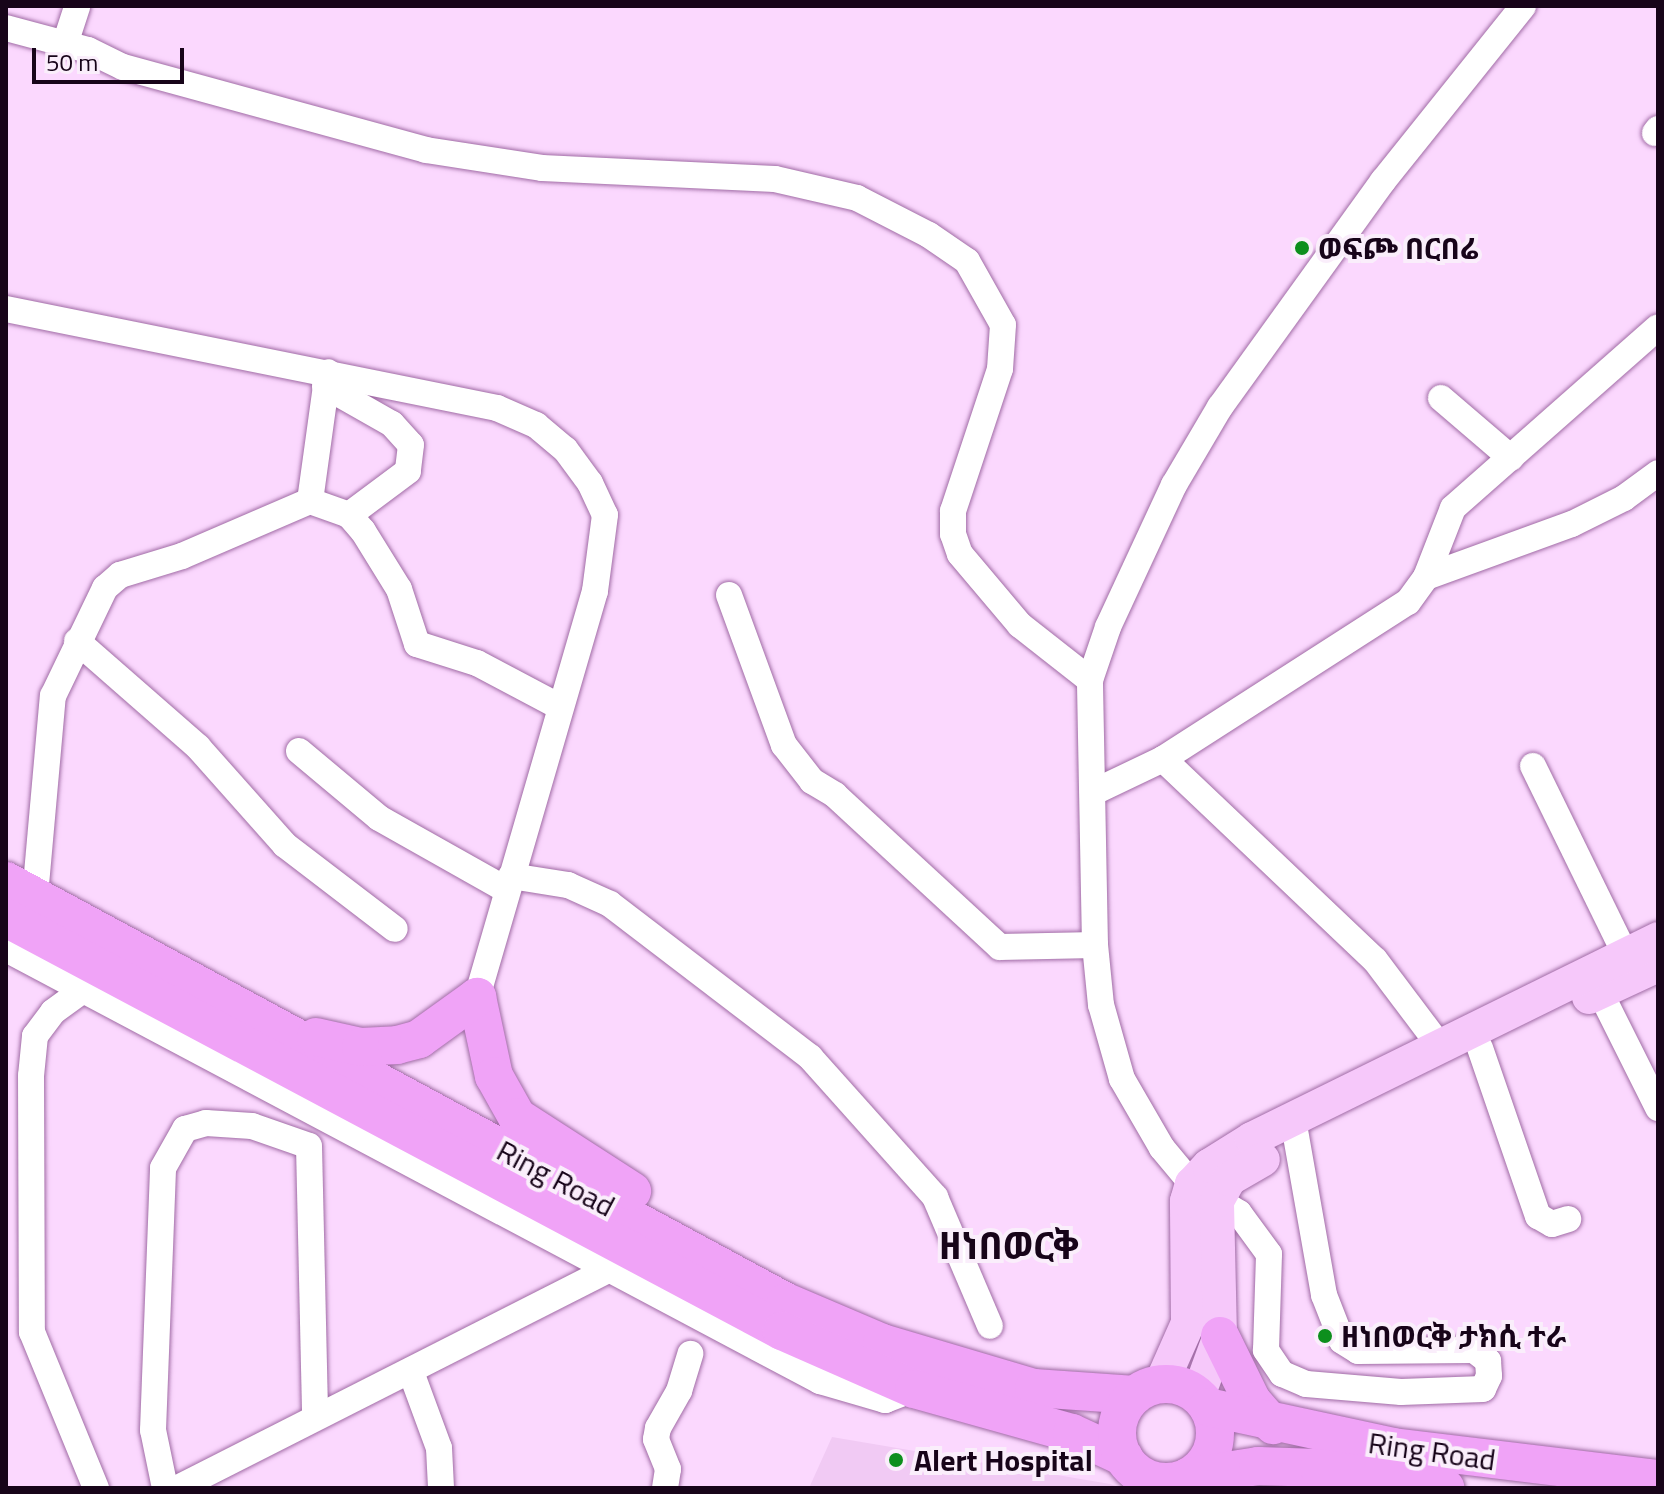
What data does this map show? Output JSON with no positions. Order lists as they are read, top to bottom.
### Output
{
  "streets": {
    "highway": ["Ring Road"]
  },
  "districts": ["ዘነበወርቅ"],
  "places": ["ወፍጮ በርበሬ", "ዘነበወርቅ ታክሲ ተራ", "Alert Hospital"],
  "scale_bar": "50 m"
}
